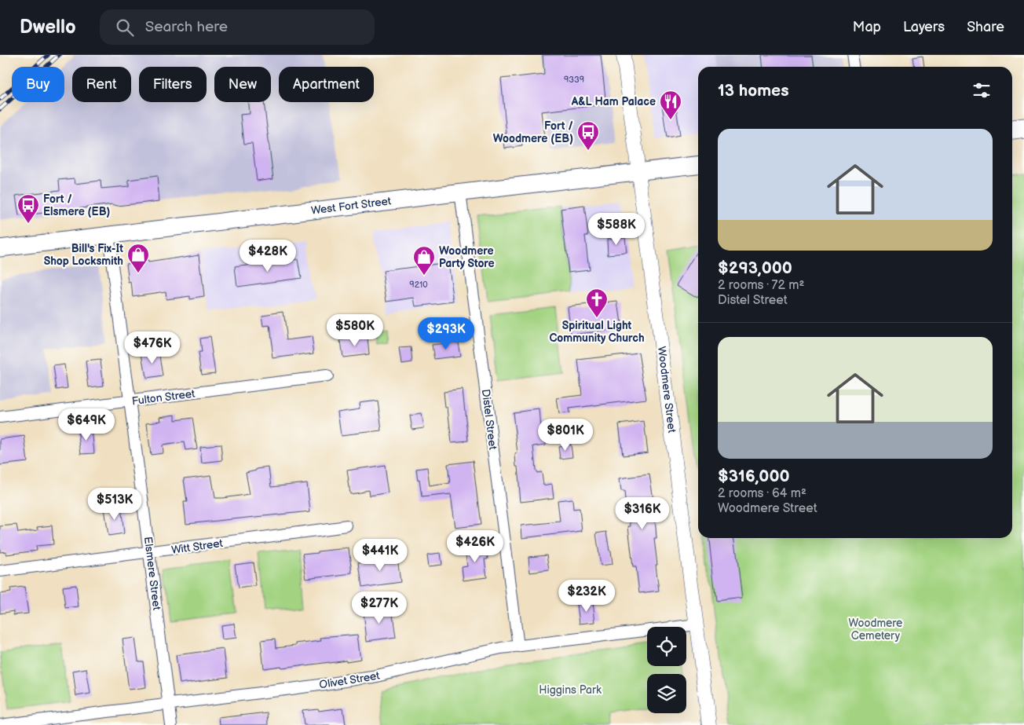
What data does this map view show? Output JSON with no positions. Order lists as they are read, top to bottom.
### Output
{
  "streets": {
    "main road": ["West Fort Street"],
    "street": [
      "Woodmere Street",
      "Fulton Street",
      "Distel Street",
      "Witt Street",
      "Elsmere Street",
      "Olivet Street"
    ]
  },
  "crossings": [
    ["West Fort Street", "Woodmere Street"],
    ["West Fort Street", "Distel Street"],
    ["West Fort Street", "Elsmere Street"],
    ["Woodmere Street", "Olivet Street"],
    ["Fulton Street", "Elsmere Street"],
    ["Distel Street", "Olivet Street"],
    ["Witt Street", "Elsmere Street"],
    ["Elsmere Street", "Olivet Street"]
  ],
  "parks": ["Woodmere Cemetery", "Higgins Park"],
  "places": {
    "restaurant": ["A&L Ham Palace"],
    "bus stop": ["Fort / Woodmere (EB)", "Fort / Elsmere (EB)"],
    "shop": ["Bill's Fix-It Shop Locksmith", "Woodmere Party Store"],
    "church": ["Spiritual Light Community Church"]
  },
  "house_numbers": ["9339", "9210"],
  "page": {
    "header": "Dwello",
    "search": "Search here",
    "nav": ["Map", "Layers", "Share"],
    "chip": [
      "Buy",
      "Rent",
      "Filters",
      "New",
      "Apartment"
    ],
    "heading": "13 homes",
    "list": [
      {
        "name": "$293,000",
        "note": "2 rooms · 72 m² · Distel Street"
      },
      {
        "name": "$316,000",
        "note": "2 rooms · 64 m² · Woodmere Street"
      }
    ],
    "price": [
      "$588K",
      "$428K",
      "$580K",
      "$293K",
      "$476K",
      "$649K",
      "$801K",
      "$513K",
      "$316K",
      "$426K",
      "$441K",
      "$232K",
      "$277K"
    ]
  }
}
